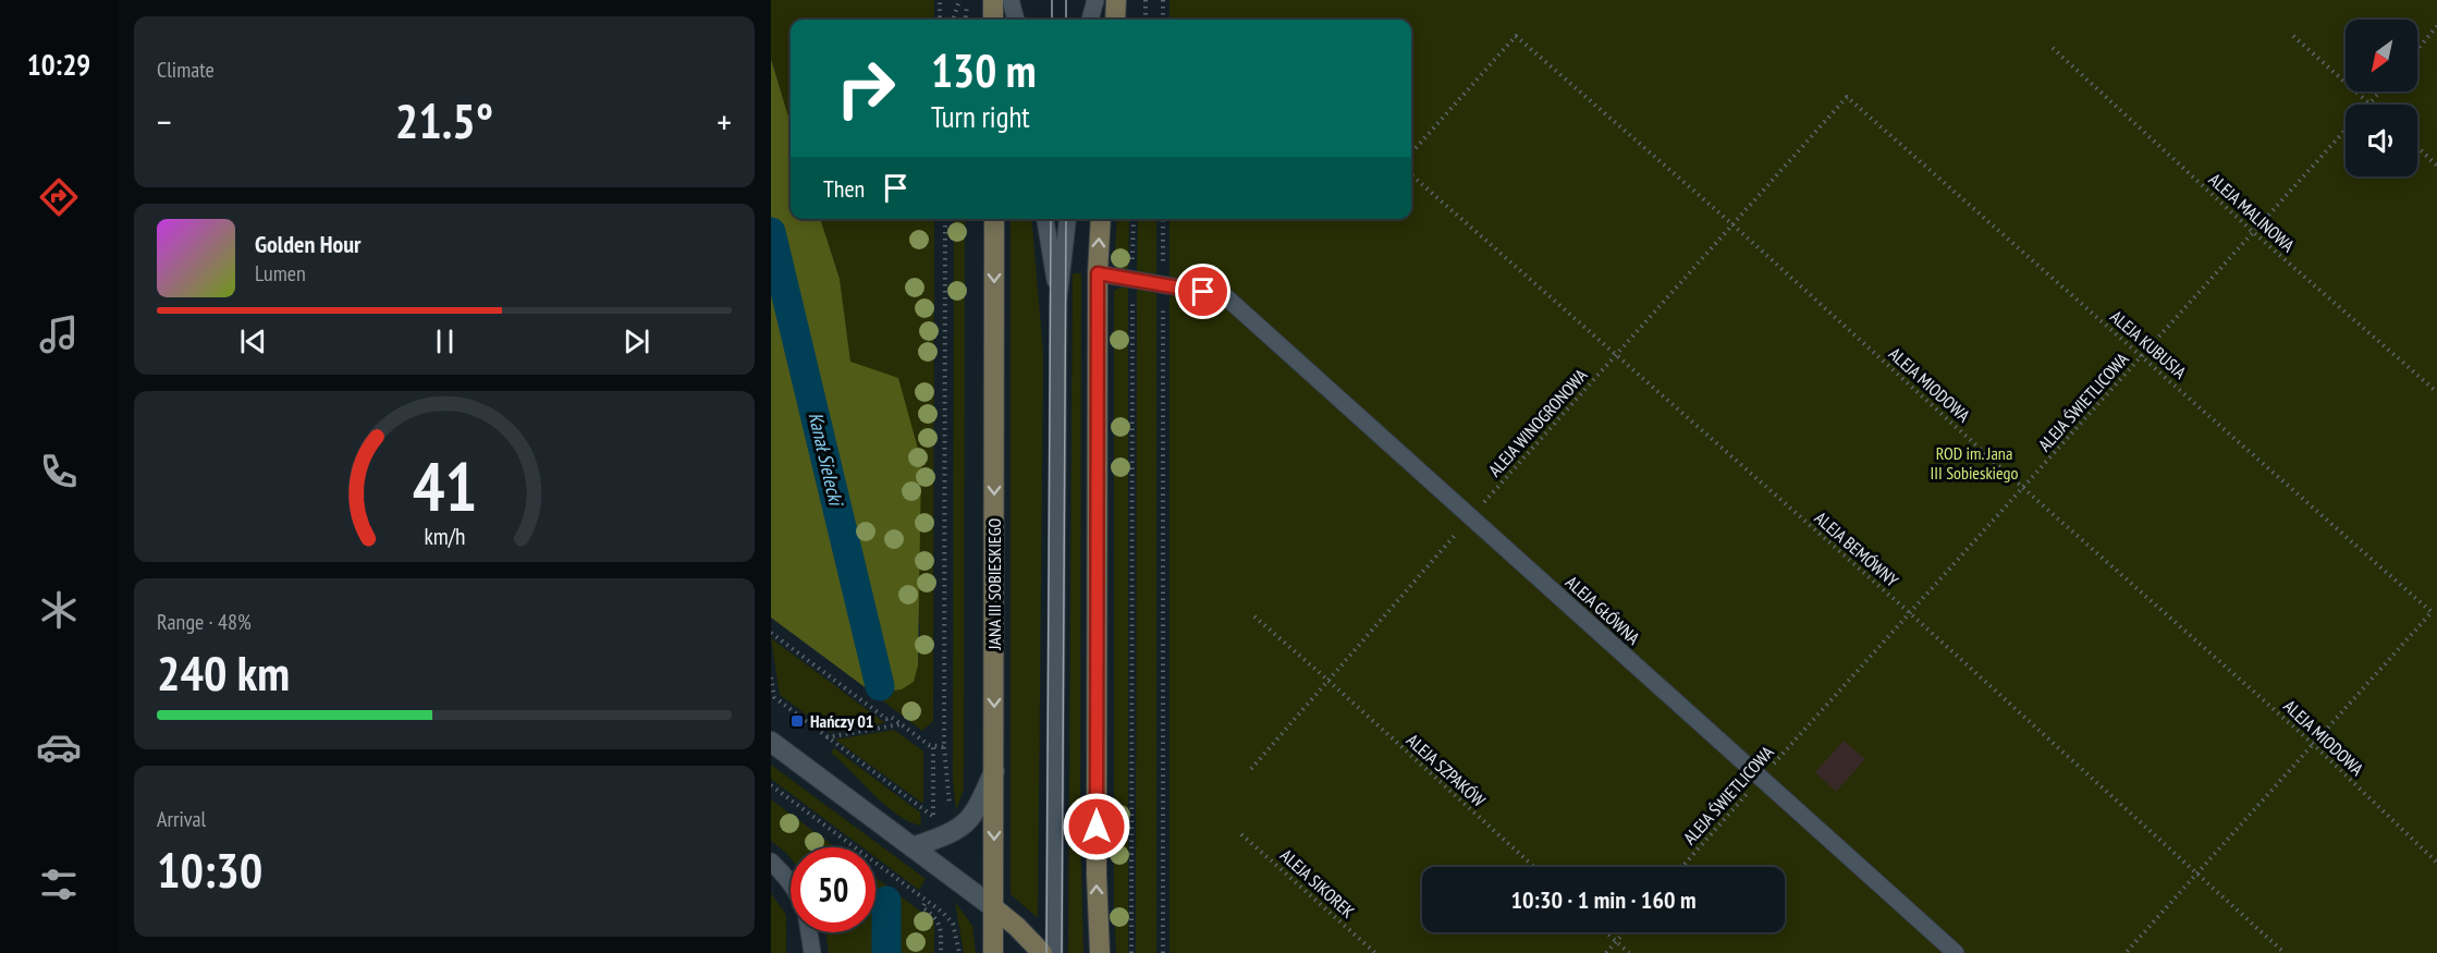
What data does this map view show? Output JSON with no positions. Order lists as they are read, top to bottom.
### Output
{
  "streets": {
    "main road": ["JANA III SOBIESKIEGO"],
    "lane": ["ALEJA GŁÓWNA"],
    "path": [
      "ALEJA MALINOWA",
      "ALEJA KUBUSIA",
      "ALEJA MIODOWA",
      "ALEJA ŚWIETLICOWA",
      "ALEJA WINOGRONOWA",
      "ALEJA BEMÓWNY",
      "ALEJA SZPAKÓW",
      "ALEJA SIKOREK"
    ]
  },
  "crossings": [
    ["ALEJA MALINOWA", "ALEJA ŚWIETLICOWA"],
    ["ALEJA KUBUSIA", "ALEJA MIODOWA"],
    ["ALEJA KUBUSIA", "ALEJA ŚWIETLICOWA"],
    ["ALEJA KUBUSIA", "ALEJA WINOGRONOWA"],
    ["ALEJA MIODOWA", "ALEJA ŚWIETLICOWA"],
    ["ALEJA MIODOWA", "ALEJA WINOGRONOWA"],
    ["ALEJA ŚWIETLICOWA", "ALEJA BEMÓWNY"],
    ["ALEJA ŚWIETLICOWA", "ALEJA GŁÓWNA"],
    ["ALEJA WINOGRONOWA", "ALEJA BEMÓWNY"],
    ["ALEJA WINOGRONOWA", "ALEJA GŁÓWNA"],
    ["ALEJA WINOGRONOWA", "ALEJA SZPAKÓW"]
  ],
  "water": ["Kanał Sielecki"],
  "parks": ["ROD im. Jana III Sobieskiego"],
  "places": {
    "transit": ["Hańczy 01"]
  },
  "north": "bottom left",
  "page": {
    "tabs": "10:29",
    "tile": [
      "Climate",
      ["Range · 48%", "240 km"],
      ["Arrival", "10:30"]
    ],
    "turn": ["130 m", "Turn right"],
    "heat": ["−", "21.5°", "+"],
    "then": "Then",
    "song": ["Golden Hour", "Lumen"],
    "limit": "50",
    "trip": "10:30 · 1 min · 160 m",
    "gauge": ["41", "km/h"]
  }
}
